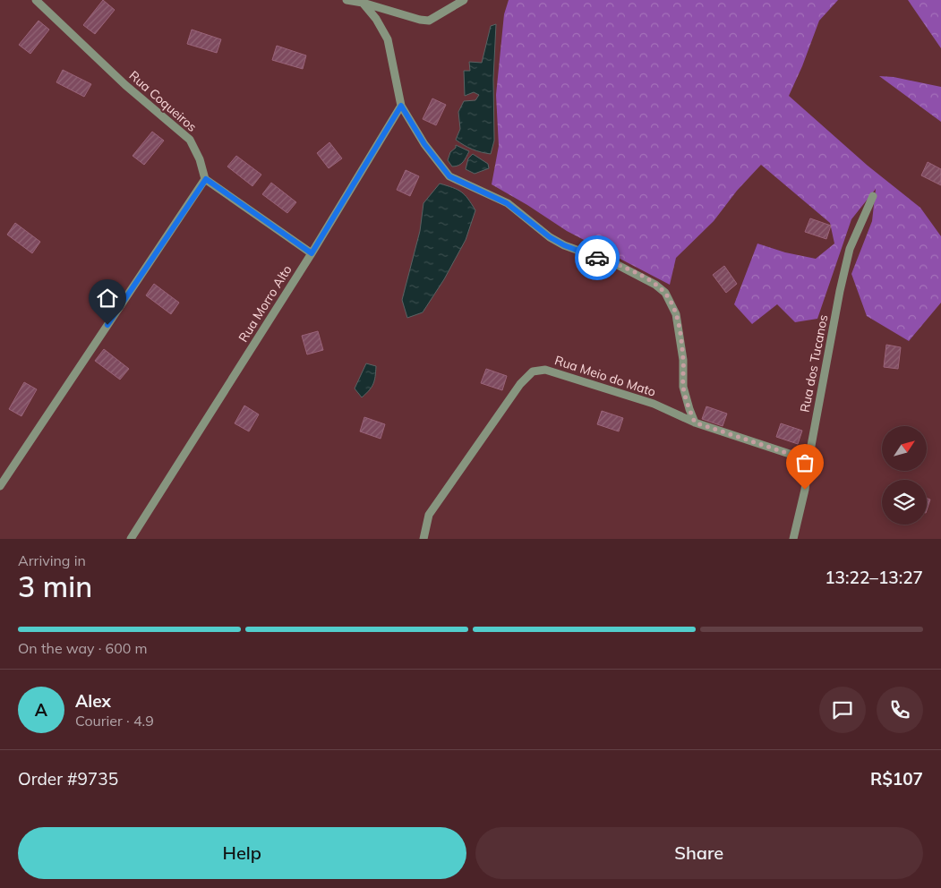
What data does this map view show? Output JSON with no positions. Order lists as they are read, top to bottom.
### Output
{
  "streets": {
    "street": [
      "Rua Coqueiros",
      "Rua Morro Alto",
      "Rua dos Tucanos",
      "Rua Meio do Mato"
    ]
  },
  "crossings": [
    ["Rua dos Tucanos", "Rua Meio do Mato"]
  ],
  "north": "top right",
  "page": {
    "heading": ["3 min", "Arriving in", "13:22–13:27"],
    "panel": [
      "Alex",
      "Courier · 4.9",
      "Order #9735",
      "R$107"
    ],
    "bar": "On the way · 600 m",
    "round": "A",
    "buttons": ["Help", "Share"]
  }
}
